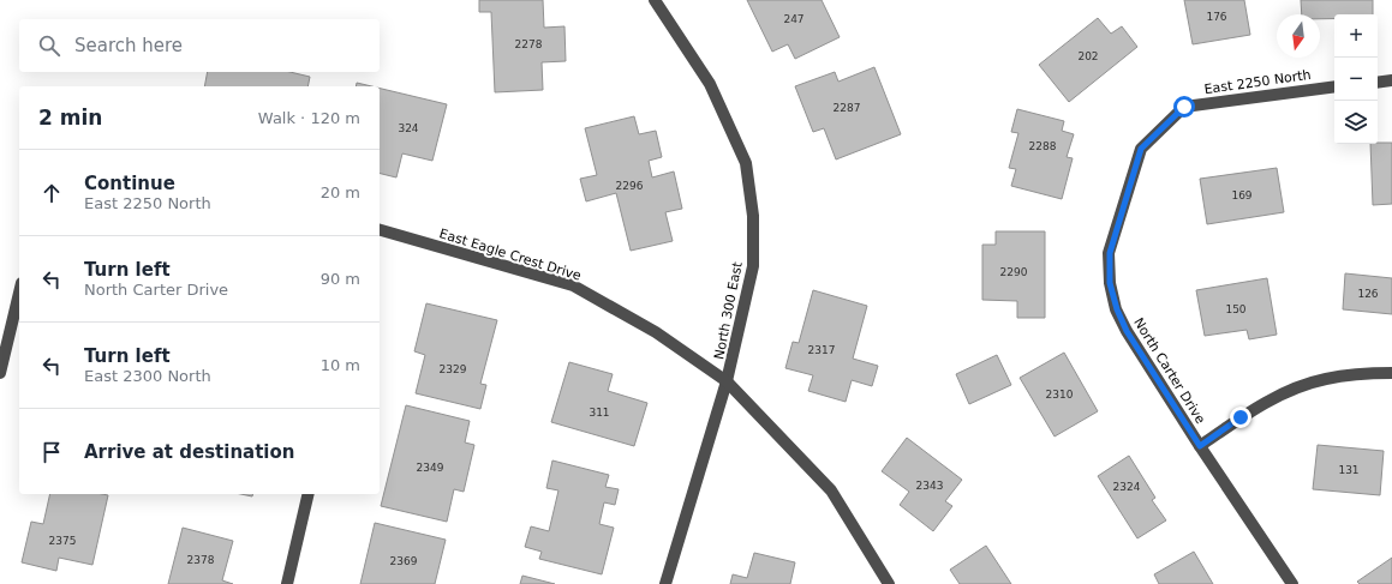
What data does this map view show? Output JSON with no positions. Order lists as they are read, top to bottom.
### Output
{
  "streets": {
    "street": [
      "East 2250 North",
      "East Eagle Crest Drive",
      "North 300 East",
      "North Carter Drive"
    ]
  },
  "crossings": [
    ["East 2250 North", "North Carter Drive"],
    ["East Eagle Crest Drive", "North 300 East"]
  ],
  "house_numbers": [
    "176",
    "247",
    "2278",
    "202",
    "2287",
    "324",
    "2288",
    "2296",
    "169",
    "2290",
    "126",
    "150",
    "2317",
    "2329",
    "2310",
    "311",
    "2349",
    "131",
    "2343",
    "2324",
    "2375",
    "2378",
    "2369"
  ],
  "north": "bottom",
  "page": {
    "map_buttons": ["+", "−"],
    "search": "Search here",
    "heading": ["2 min", "Walk · 120 m"],
    "list": [
      ["Continue", "East 2250 North", "20 m"],
      ["Turn left", "North Carter Drive", "90 m"],
      ["Turn left", "East 2300 North", "10 m"],
      "Arrive at destination"
    ]
  }
}
